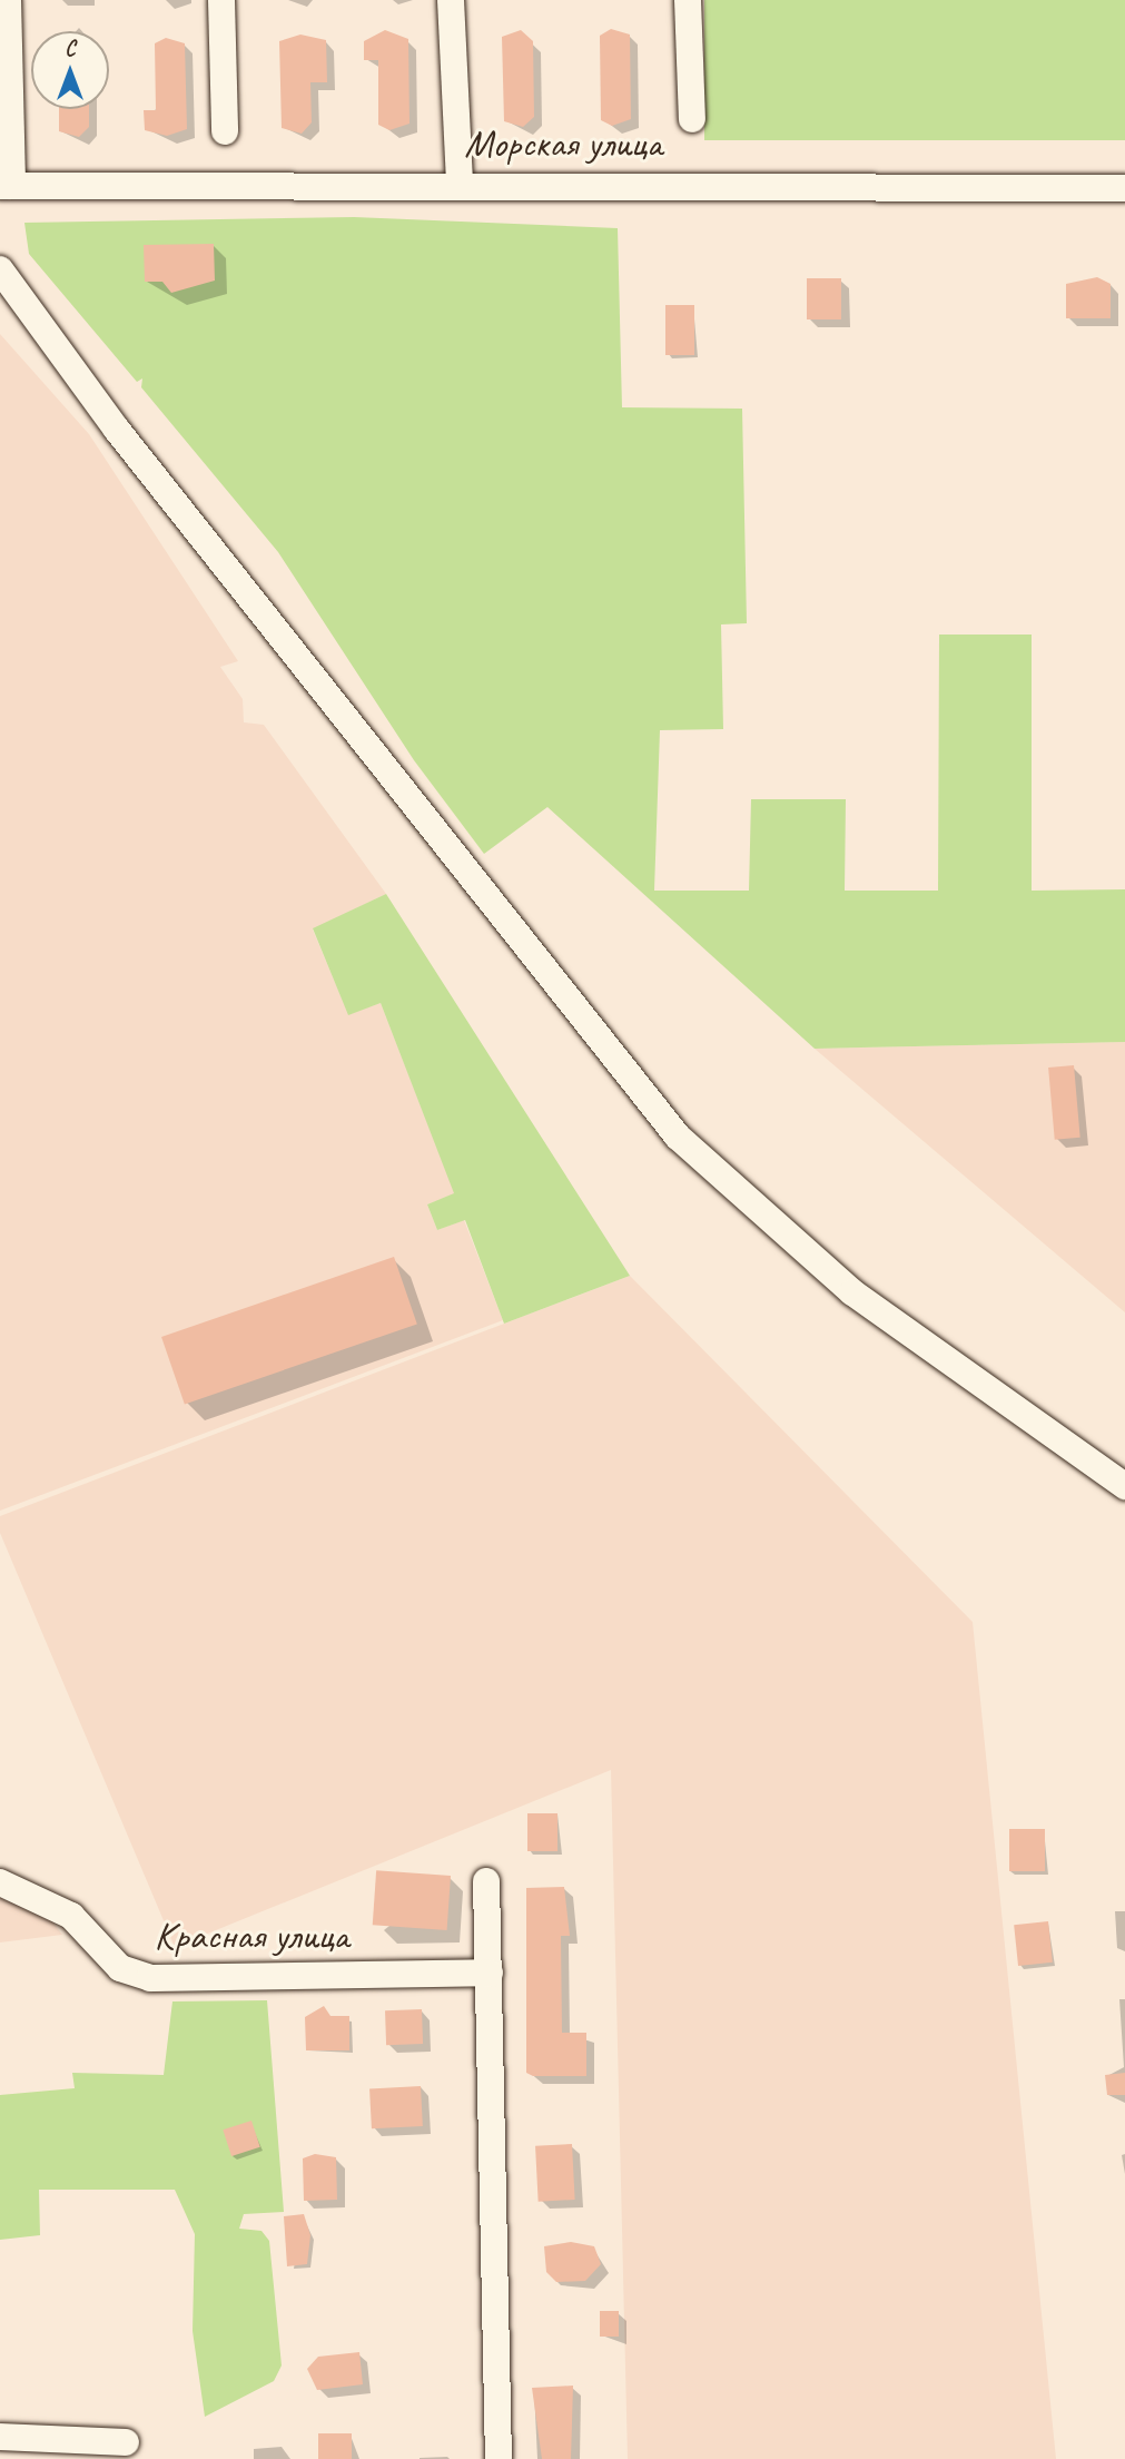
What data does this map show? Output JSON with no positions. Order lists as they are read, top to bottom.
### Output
{
  "streets": {
    "street": ["Морская улица", "Красная улица"]
  },
  "north": "top"
}
